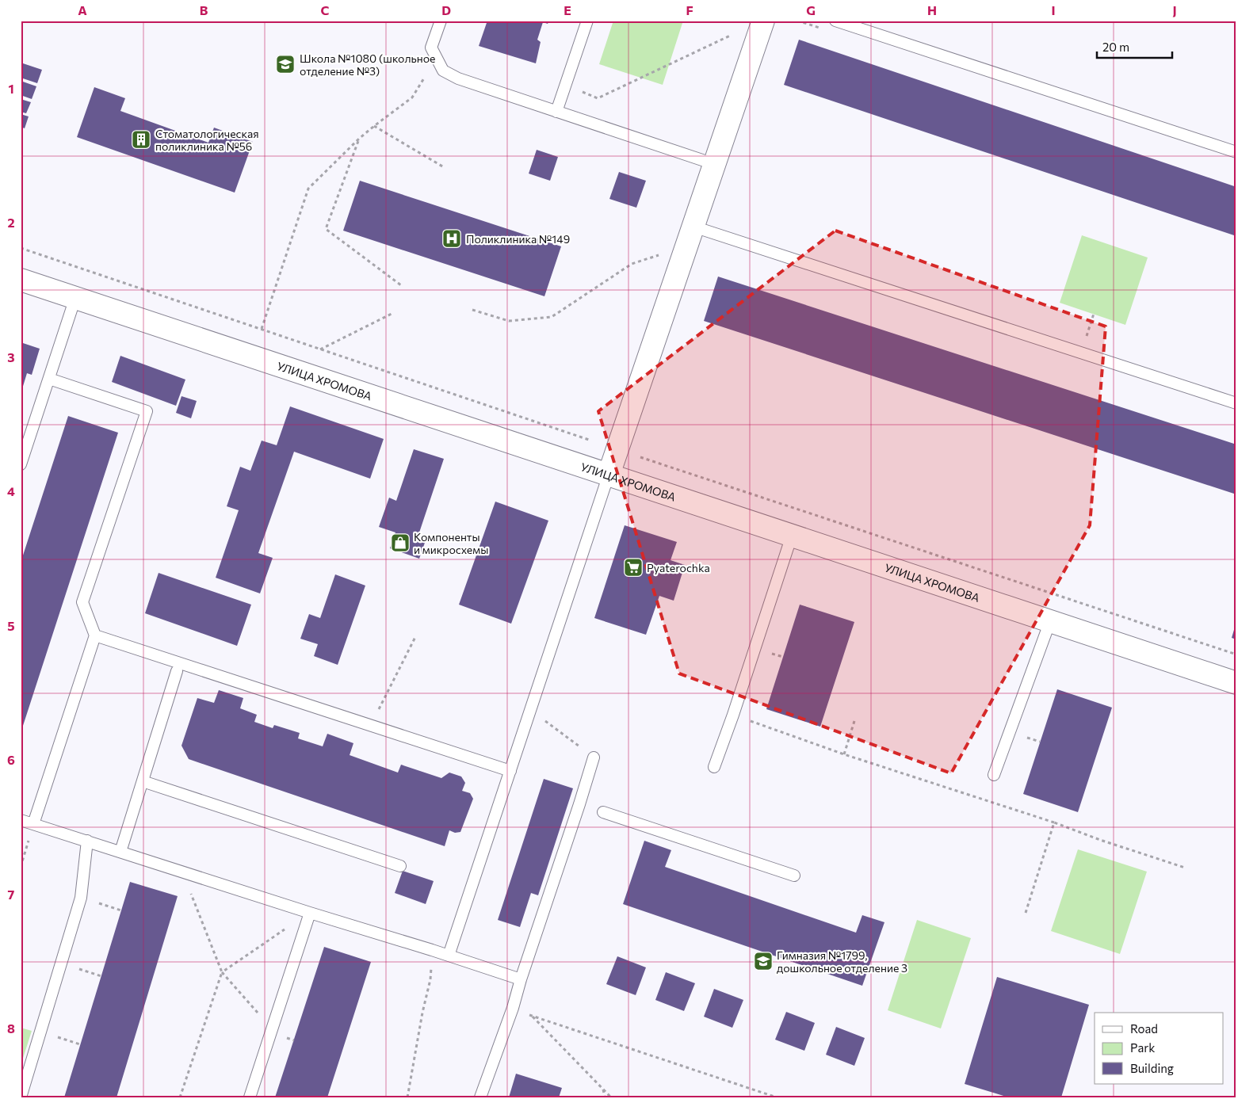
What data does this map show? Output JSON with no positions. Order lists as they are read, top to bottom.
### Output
{
  "streets": {
    "street": ["УЛИЦА ХРОМОВА"]
  },
  "places": {
    "school or university": ["Школа №1080 (школьное отделение №3)", "Гимназия №1799, дошкольное отделение 3"],
    "building": ["Стоматологическая поликлиника №56"],
    "hospital": ["Поликлиника №149"],
    "shop": ["Компоненты и микросхемы"],
    "supermarket": ["Pyaterochka"]
  },
  "legend": ["Road", "Park", "Building"],
  "scale_bar": "20 m",
  "grid": {
    "columns": [
      "A",
      "B",
      "C",
      "D",
      "E",
      "F",
      "G",
      "H",
      "I",
      "J"
    ],
    "rows": [
      "1",
      "2",
      "3",
      "4",
      "5",
      "6",
      "7",
      "8"
    ]
  }
}
